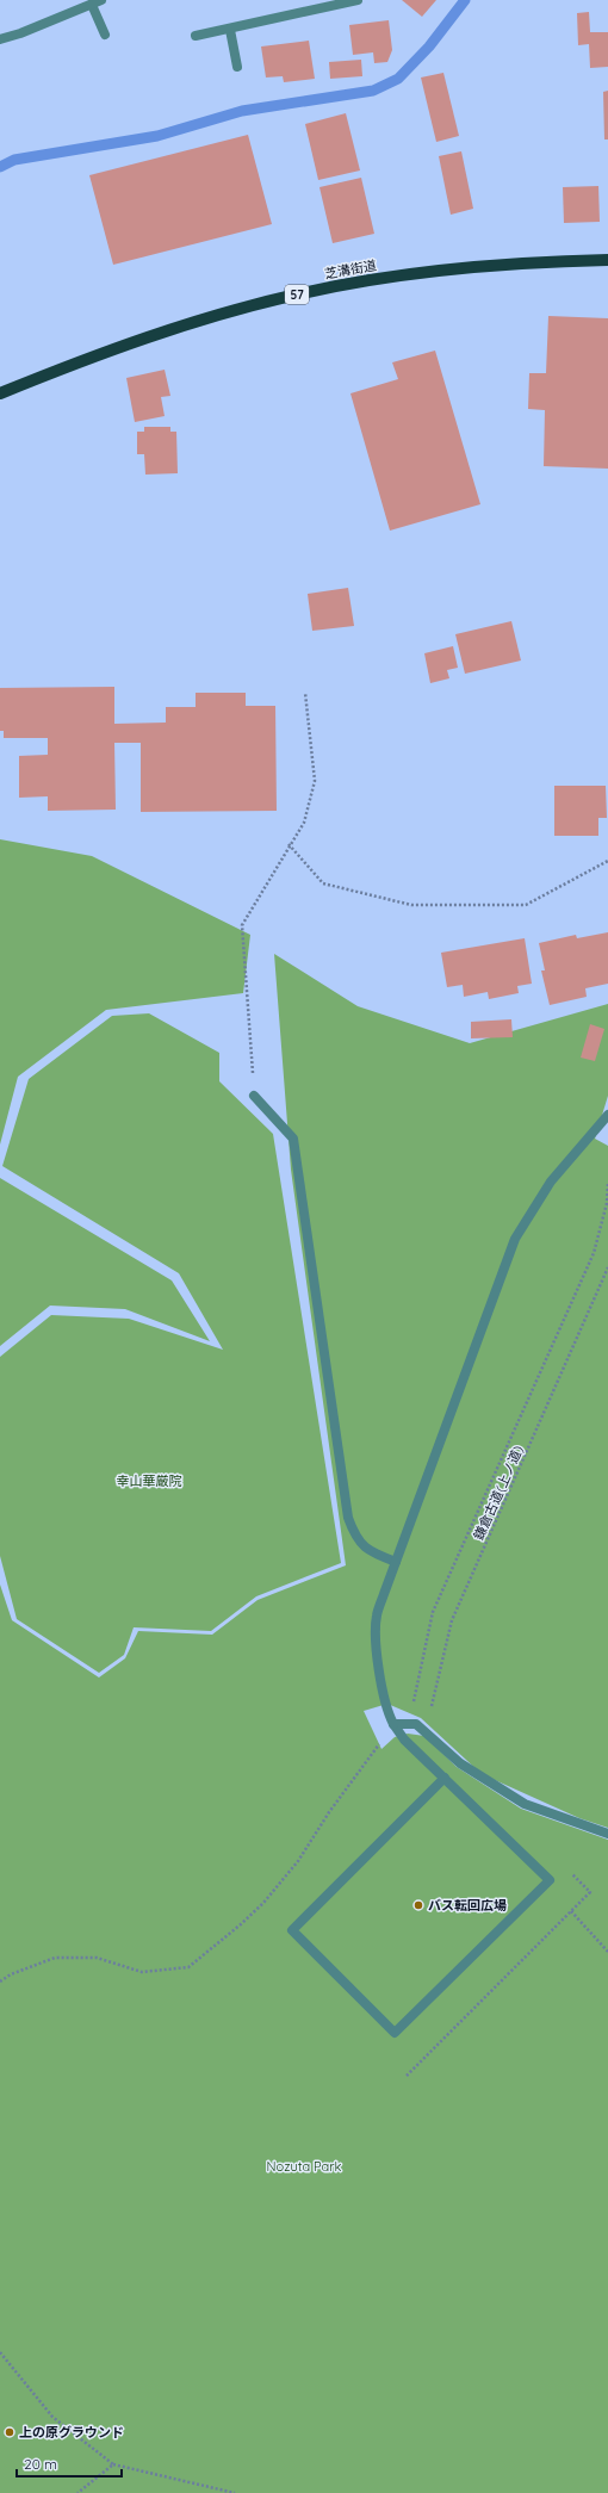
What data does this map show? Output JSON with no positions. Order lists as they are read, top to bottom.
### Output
{
  "streets": {
    "main road": ["芝溝街道", "57"],
    "path": ["鎌倉古道(上ノ道)"]
  },
  "parks": ["幸山華厳院", "Nozuta Park"],
  "places": ["バス転回広場", "上の原グラウンド"],
  "scale_bar": "20 m"
}
